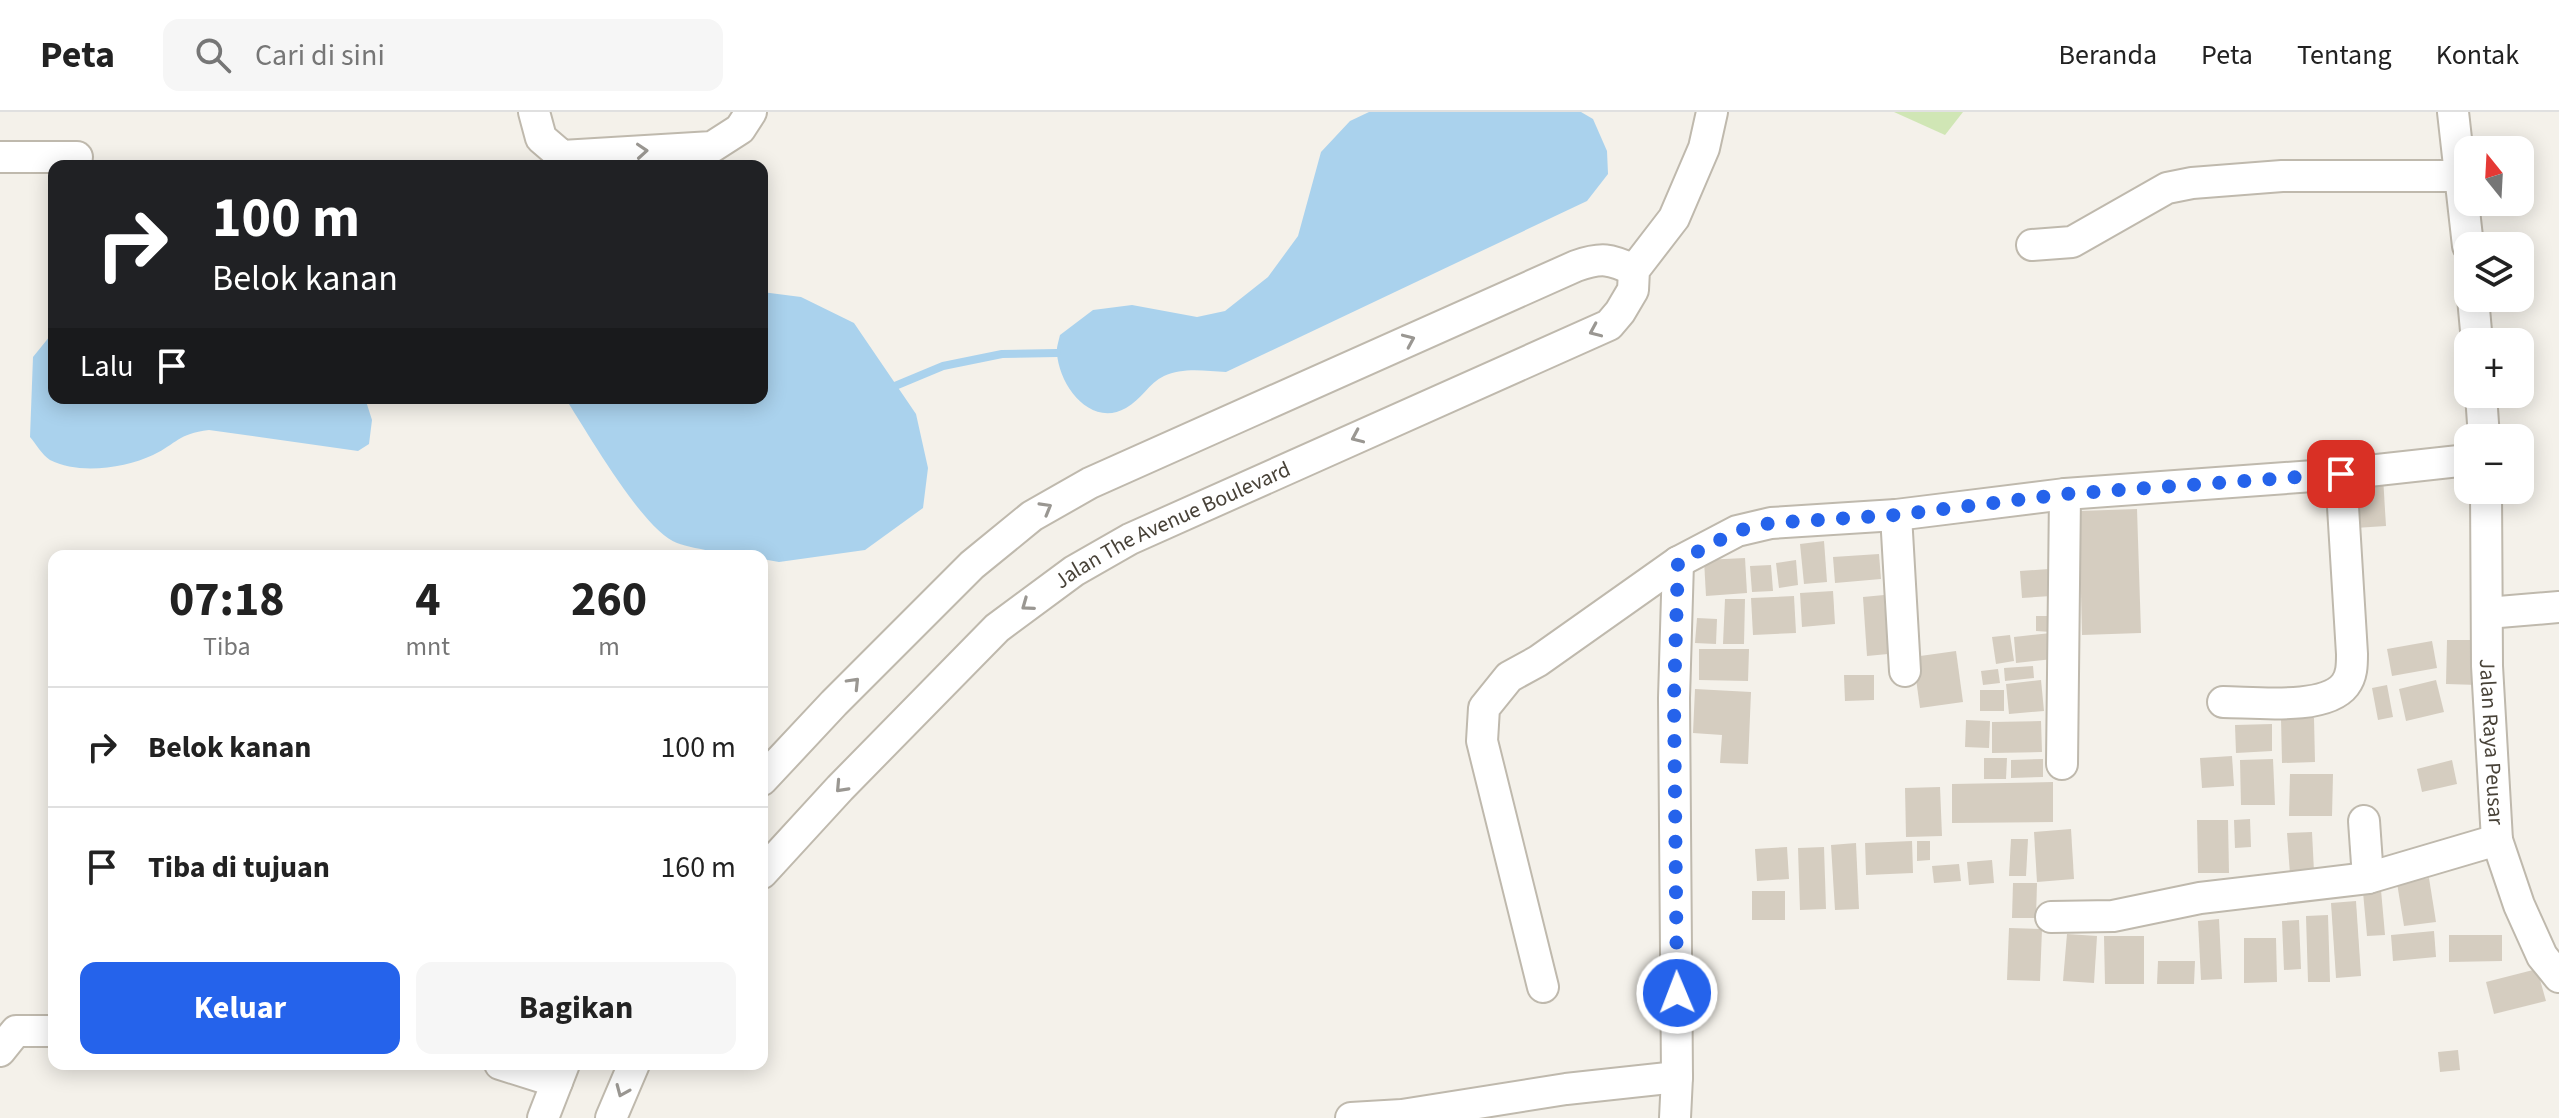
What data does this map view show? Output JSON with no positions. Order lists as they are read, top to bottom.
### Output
{
  "streets": {
    "street": ["Jalan The Avenue Boulevard", "Jalan Raya Peusar"]
  },
  "north": "top",
  "page": {
    "header": "Peta",
    "search": "Cari di sini",
    "nav": [
      "Beranda",
      "Peta",
      "Tentang",
      "Kontak"
    ],
    "map_buttons": ["+", "−"],
    "turn": ["100 m", "Belok kanan"],
    "then": "Lalu",
    "eta": [
      "07:18",
      "Tiba",
      "4",
      "mnt",
      "260",
      "m"
    ],
    "list": [
      {
        "name": "Belok kanan",
        "value": "100 m"
      },
      {
        "name": "Tiba di tujuan",
        "value": "160 m"
      }
    ],
    "buttons": ["Keluar", "Bagikan"]
  }
}
